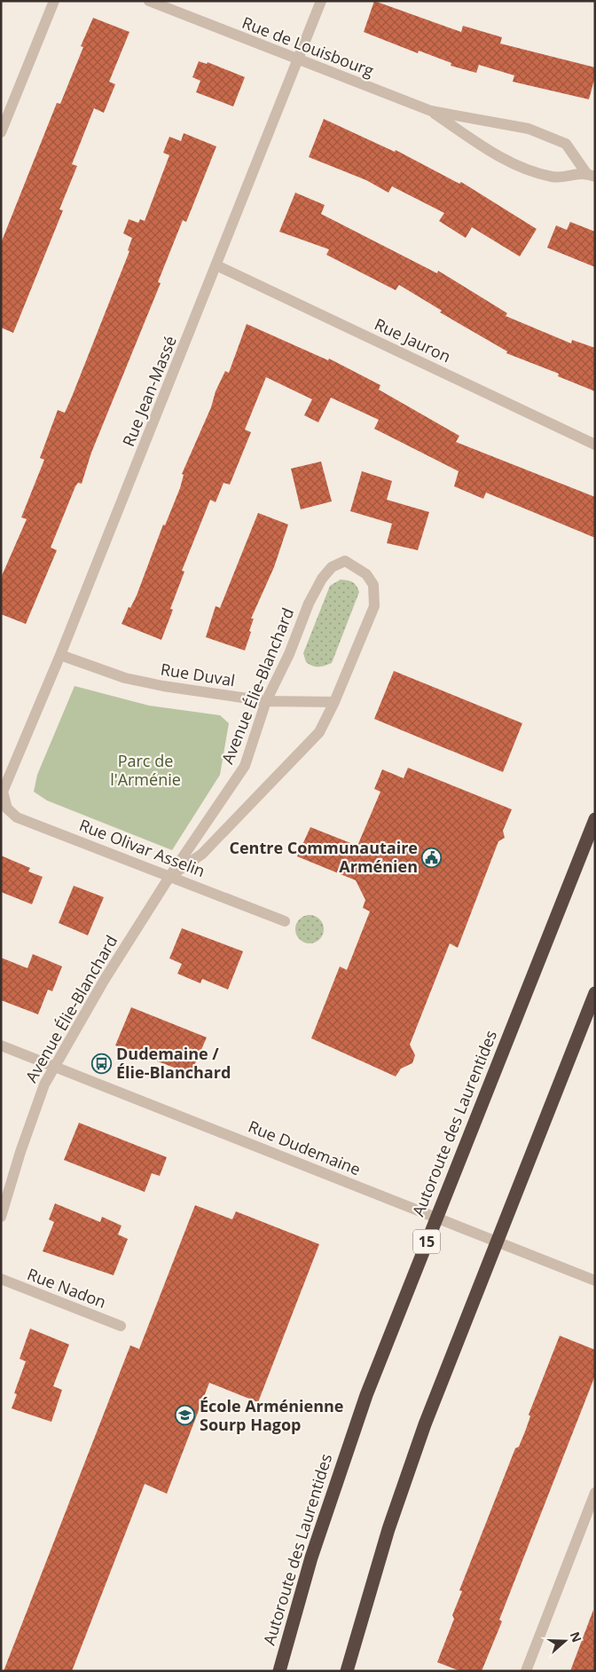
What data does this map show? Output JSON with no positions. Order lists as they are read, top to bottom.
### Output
{
  "streets": {
    "highway": ["Autoroute des Laurentides", "15"],
    "street": [
      "Rue de Louisbourg",
      "Rue Jauron",
      "Rue Jean-Massé",
      "Rue Duval",
      "Avenue Élie-Blanchard",
      "Rue Olivar Asselin",
      "Rue Dudemaine",
      "Rue Nadon"
    ]
  },
  "crossings": [
    ["Rue de Louisbourg", "Rue Jean-Massé"],
    ["Rue Jauron", "Rue Jean-Massé"],
    ["Rue Jean-Massé", "Rue Duval"],
    ["Rue Jean-Massé", "Rue Olivar Asselin"],
    ["Rue Duval", "Avenue Élie-Blanchard"],
    ["Avenue Élie-Blanchard", "Rue Olivar Asselin"],
    ["Avenue Élie-Blanchard", "Rue Dudemaine"]
  ],
  "parks": ["Parc de l'Arménie"],
  "places": {
    "public building": ["Centre Communautaire Arménien"],
    "bus stop": ["Dudemaine / Élie-Blanchard"],
    "school or university": ["École Arménienne Sourp Hagop"]
  },
  "north": "right"
}
